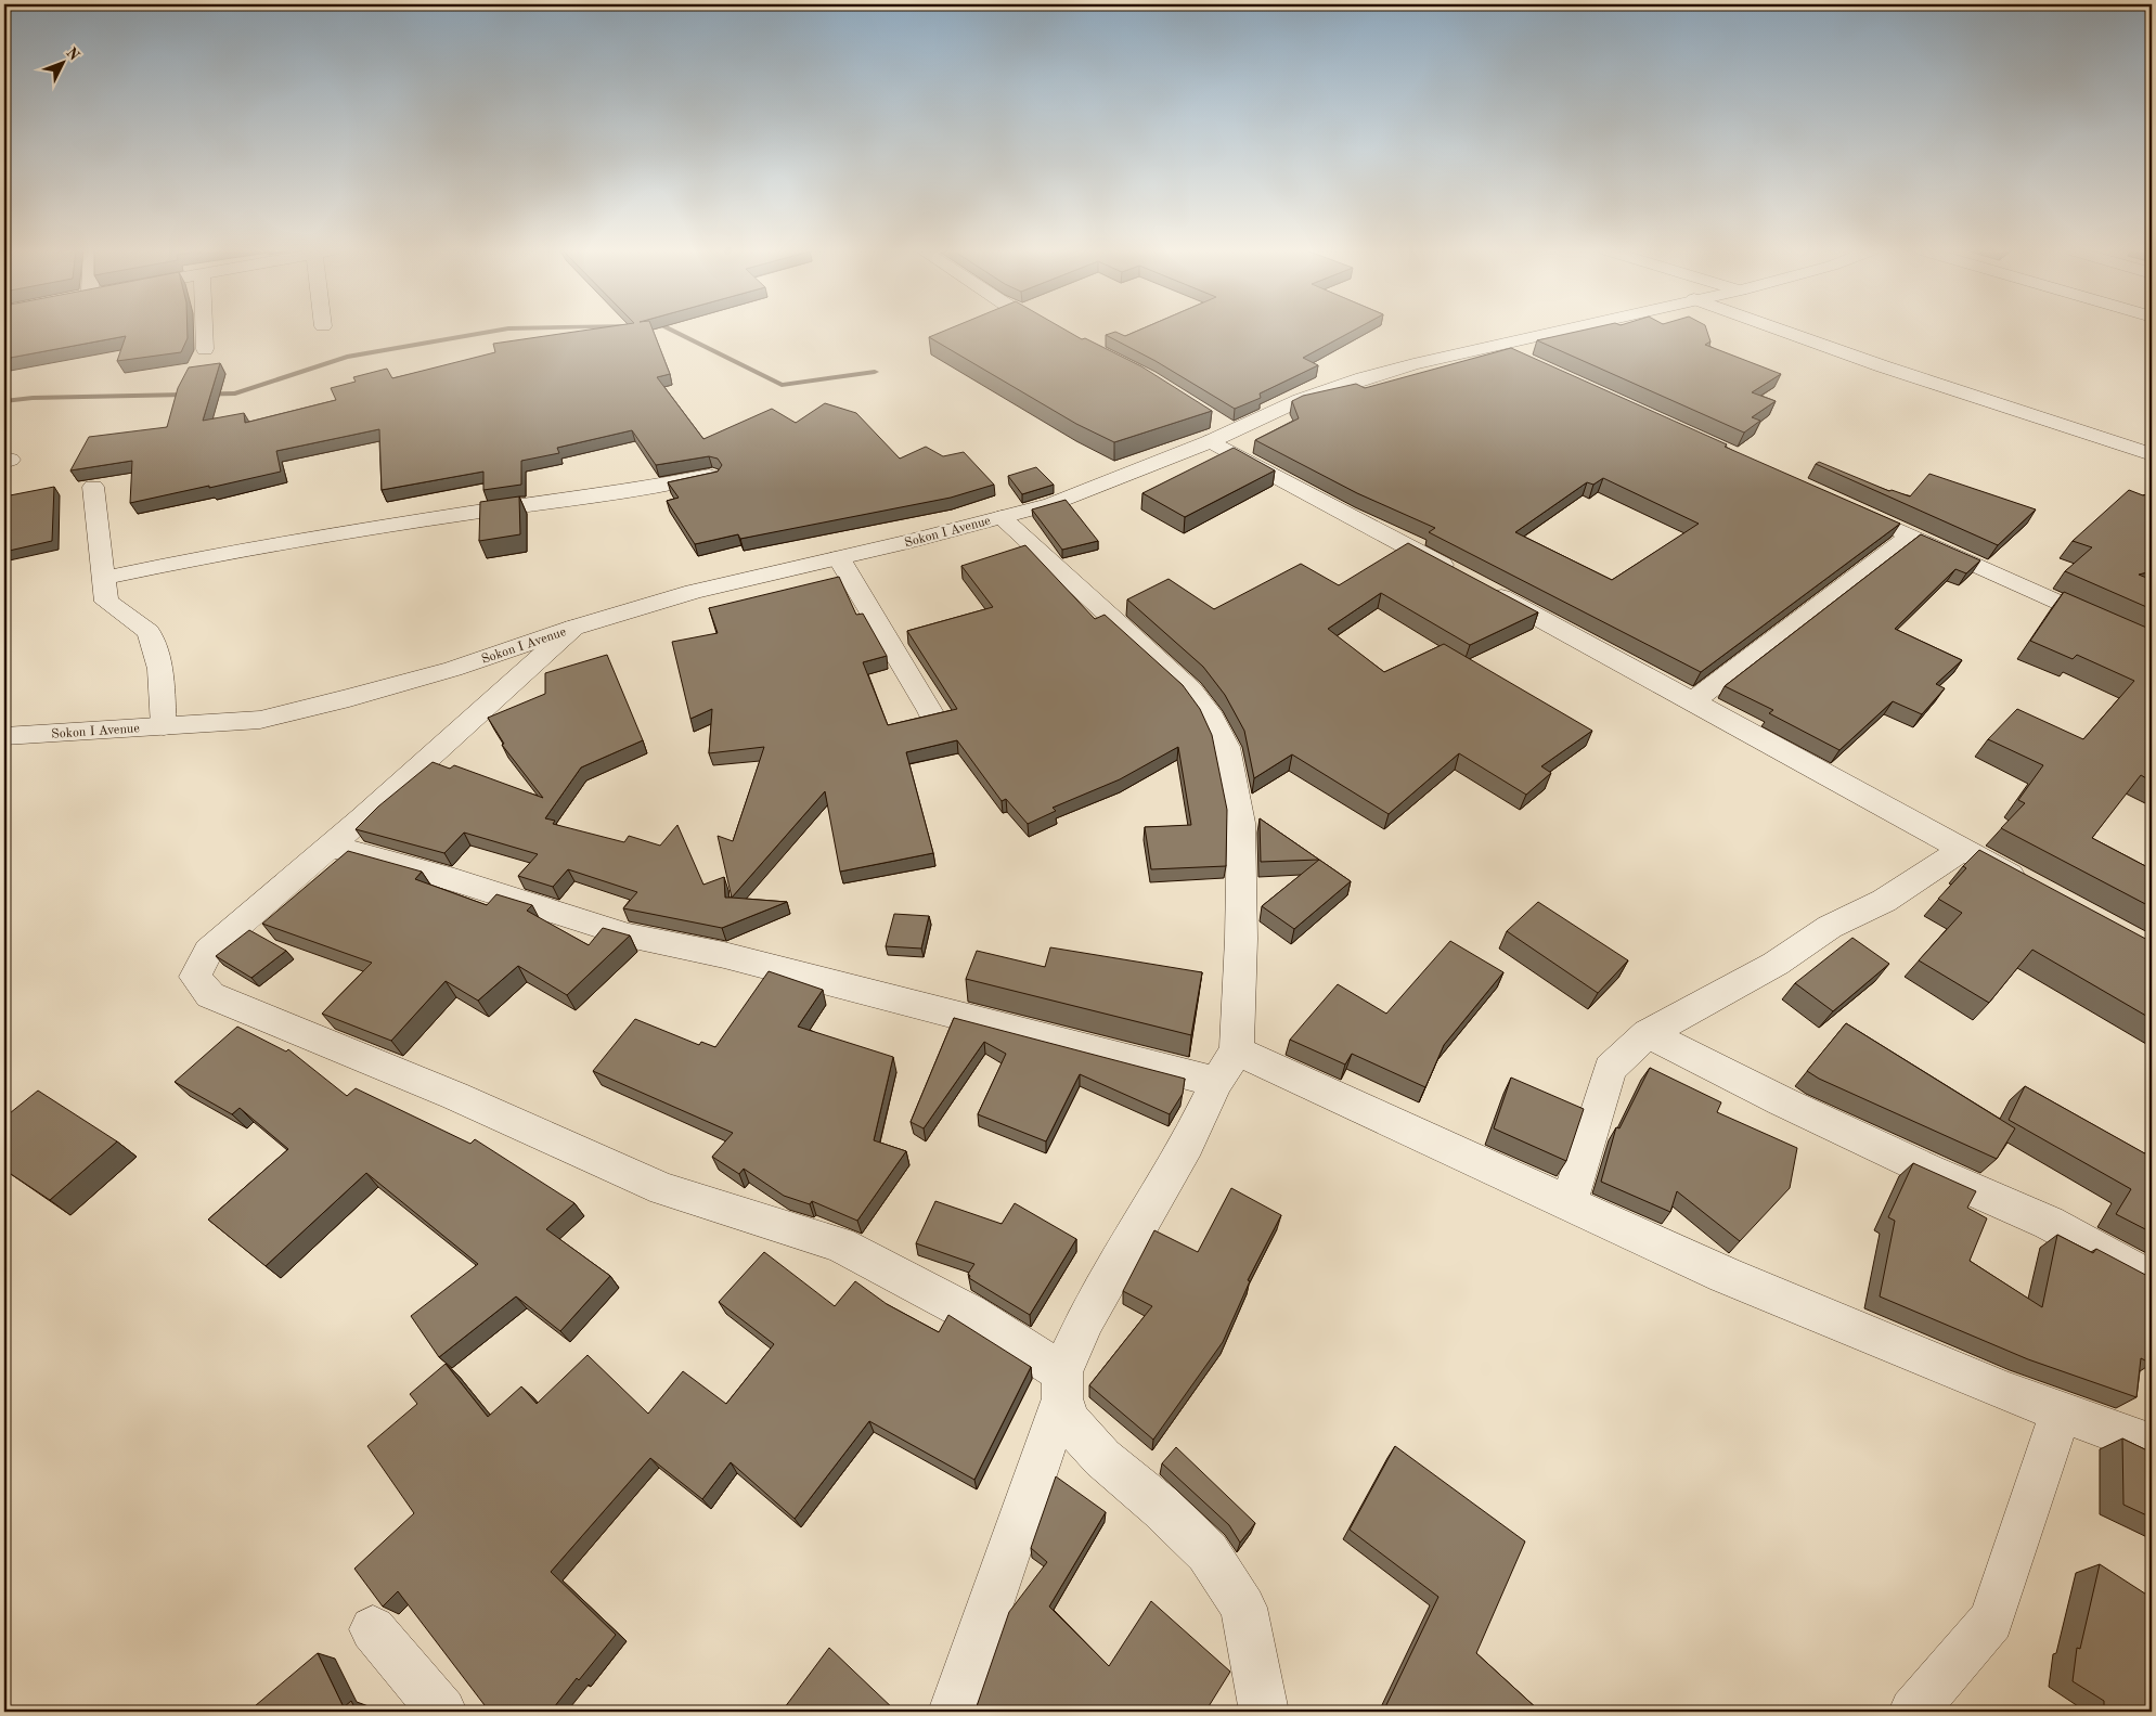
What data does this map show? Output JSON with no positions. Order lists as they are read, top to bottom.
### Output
{
  "streets": {
    "street": ["Sokon I Avenue"]
  },
  "north": "top right"
}
